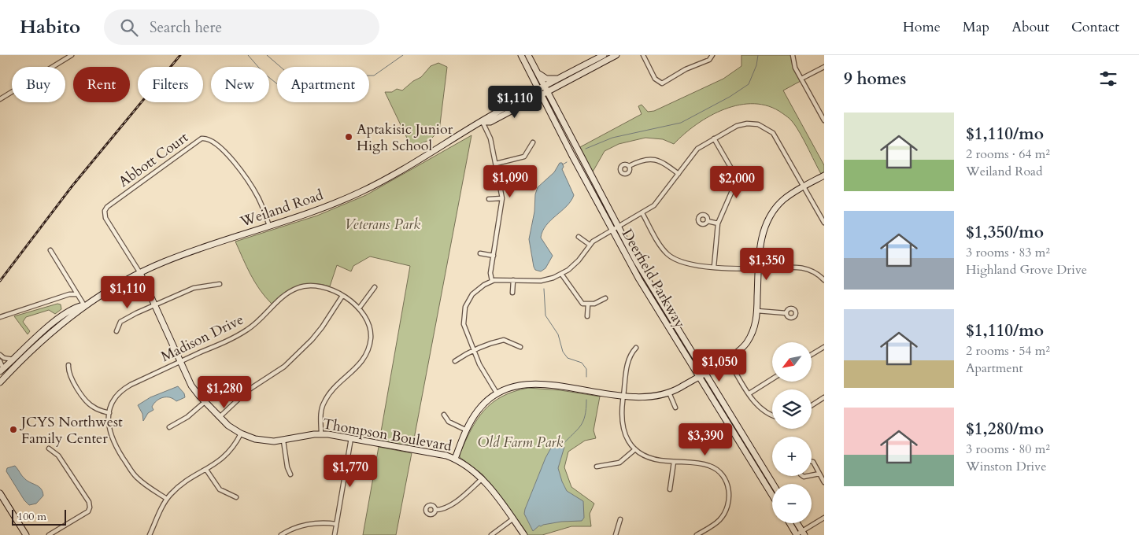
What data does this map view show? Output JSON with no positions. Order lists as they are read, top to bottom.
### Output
{
  "streets": {
    "main road": ["Weiland Road", "Deerfield Parkway", "Thompson Boulevard"],
    "street": ["Abbott Court", "Madison Drive"]
  },
  "crossings": [
    ["Abbott Court", "Weiland Road"],
    ["Abbott Court", "Thompson Boulevard"],
    ["Weiland Road", "Deerfield Parkway"],
    ["Weiland Road", "Thompson Boulevard"],
    ["Madison Drive", "Thompson Boulevard"]
  ],
  "parks": ["Veterans Park", "Old Farm Park"],
  "places": ["Aptakisic Junior High School", "JCYS Northwest Family Center"],
  "scale_bar": "100 m",
  "north": "bottom left",
  "page": {
    "header": "Habito",
    "search": "Search here",
    "nav": [
      "Home",
      "Map",
      "About",
      "Contact"
    ],
    "heading": "9 homes",
    "chip": [
      "Buy",
      "Rent",
      "Filters",
      "New",
      "Apartment"
    ],
    "price": [
      "$1,110",
      "$1,090",
      "$2,000",
      "$1,350",
      "$1,110",
      "$1,050",
      "$1,280",
      "$3,390",
      "$1,770"
    ],
    "list": [
      {
        "name": "$1,110/mo",
        "note": "2 rooms · 64 m² · Weiland Road"
      },
      {
        "name": "$1,350/mo",
        "note": "3 rooms · 83 m² · Highland Grove Drive"
      },
      {
        "name": "$1,110/mo",
        "note": "2 rooms · 54 m² · Apartment"
      },
      {
        "name": "$1,280/mo",
        "note": "3 rooms · 80 m² · Winston Drive"
      }
    ],
    "map_buttons": ["+", "−"],
    "scale": "100 m"
  }
}
